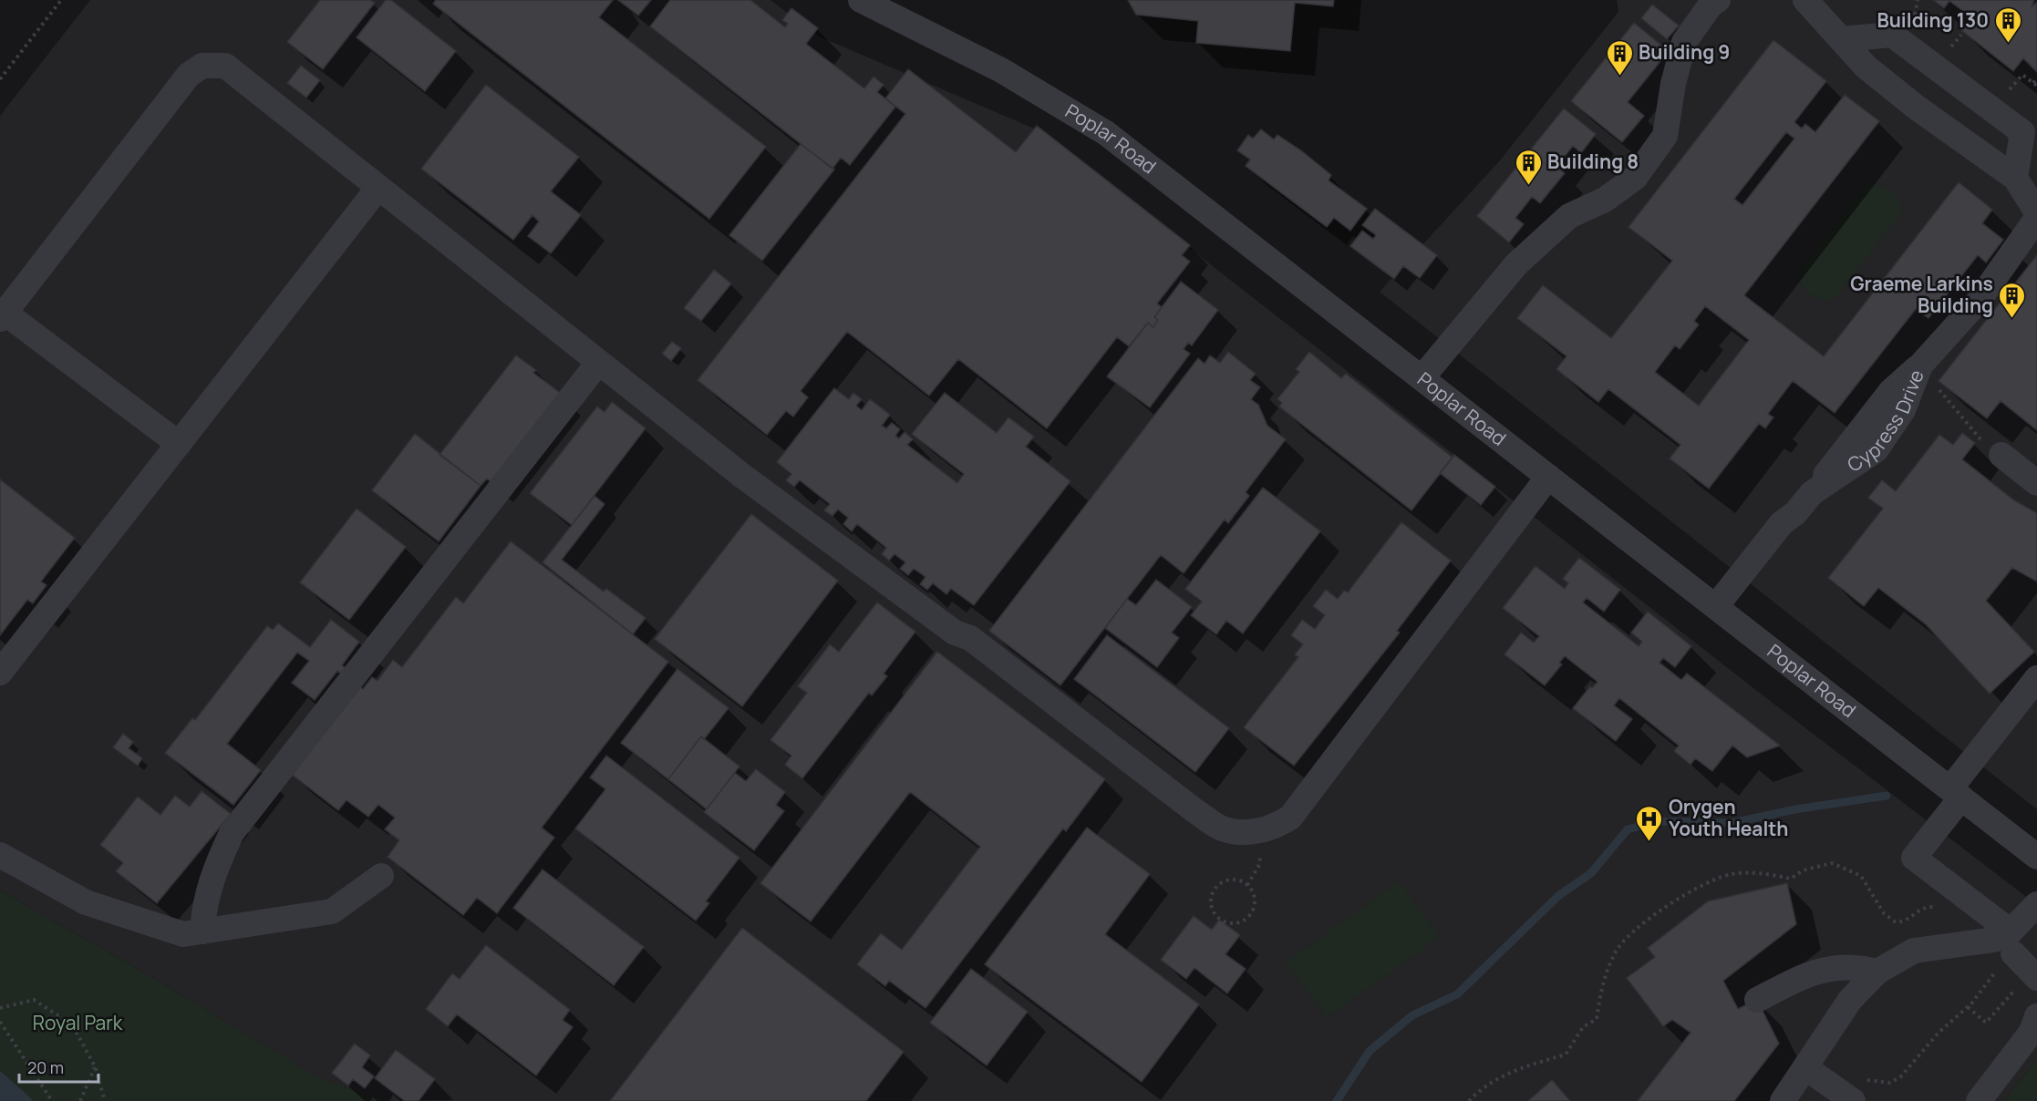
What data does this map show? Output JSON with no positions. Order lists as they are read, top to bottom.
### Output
{
  "streets": {
    "street": ["Poplar Road", "Cypress Drive"]
  },
  "crossings": [
    ["Poplar Road", "Cypress Drive"]
  ],
  "parks": ["Royal Park"],
  "places": {
    "building": [
      "Building 130",
      "Building 9",
      "Building 8",
      "Graeme Larkins Building"
    ],
    "hospital": ["Orygen Youth Health"]
  },
  "scale_bar": "20 m"
}
